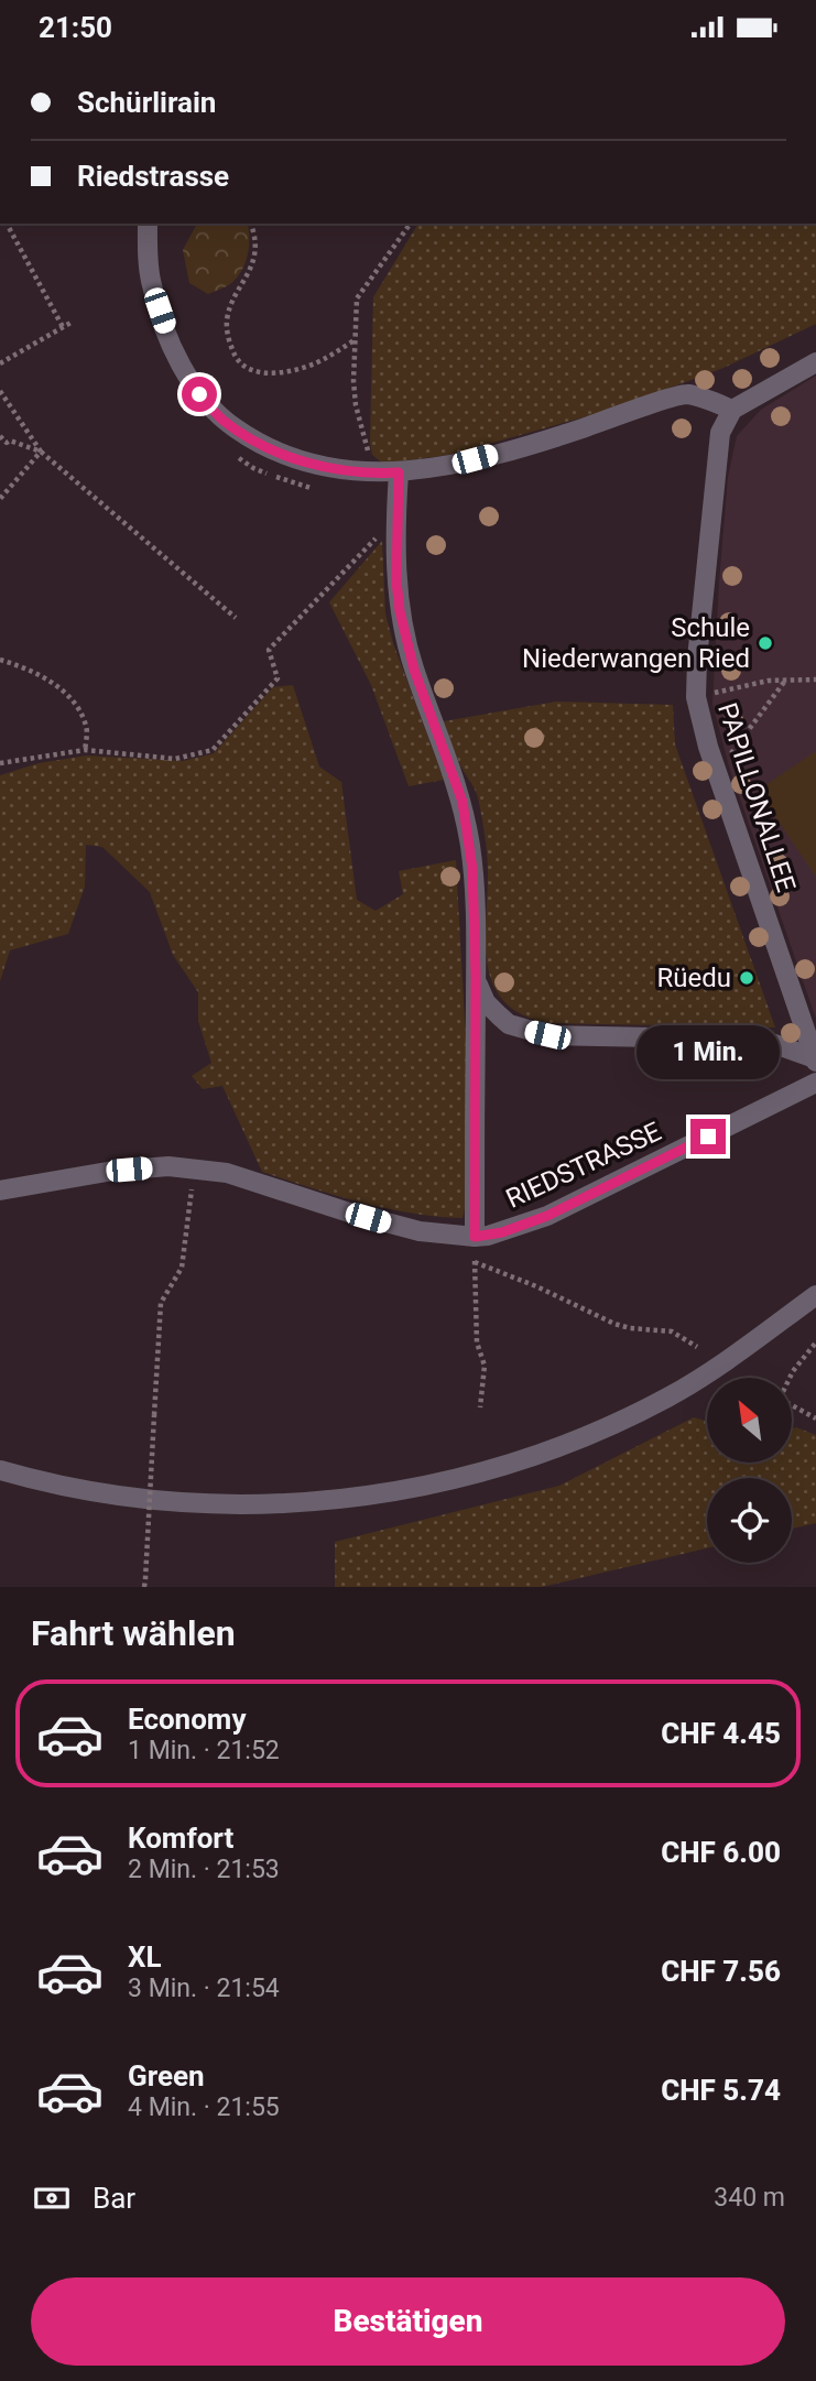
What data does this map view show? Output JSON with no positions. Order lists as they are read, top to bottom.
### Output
{
  "streets": {
    "street": ["PAPILLONALLEE", "RIEDSTRASSE"]
  },
  "places": ["Schule Niederwangen Ried", "Rüedu"],
  "north": "top left",
  "page": {
    "status": "21:50",
    "banner": ["Schürlirain", "Riedstrasse"],
    "bubble": "1 Min.",
    "heading": "Fahrt wählen",
    "list": [
      {
        "name": "Economy",
        "note": "1 Min. · 21:52",
        "value": "CHF 4.45"
      },
      {
        "name": "Komfort",
        "note": "2 Min. · 21:53",
        "value": "CHF 6.00"
      },
      {
        "name": "XL",
        "note": "3 Min. · 21:54",
        "value": "CHF 7.56"
      },
      {
        "name": "Green",
        "note": "4 Min. · 21:55",
        "value": "CHF 5.74"
      }
    ],
    "pay": ["Bar", "340 m"],
    "buttons": "Bestätigen"
  }
}
